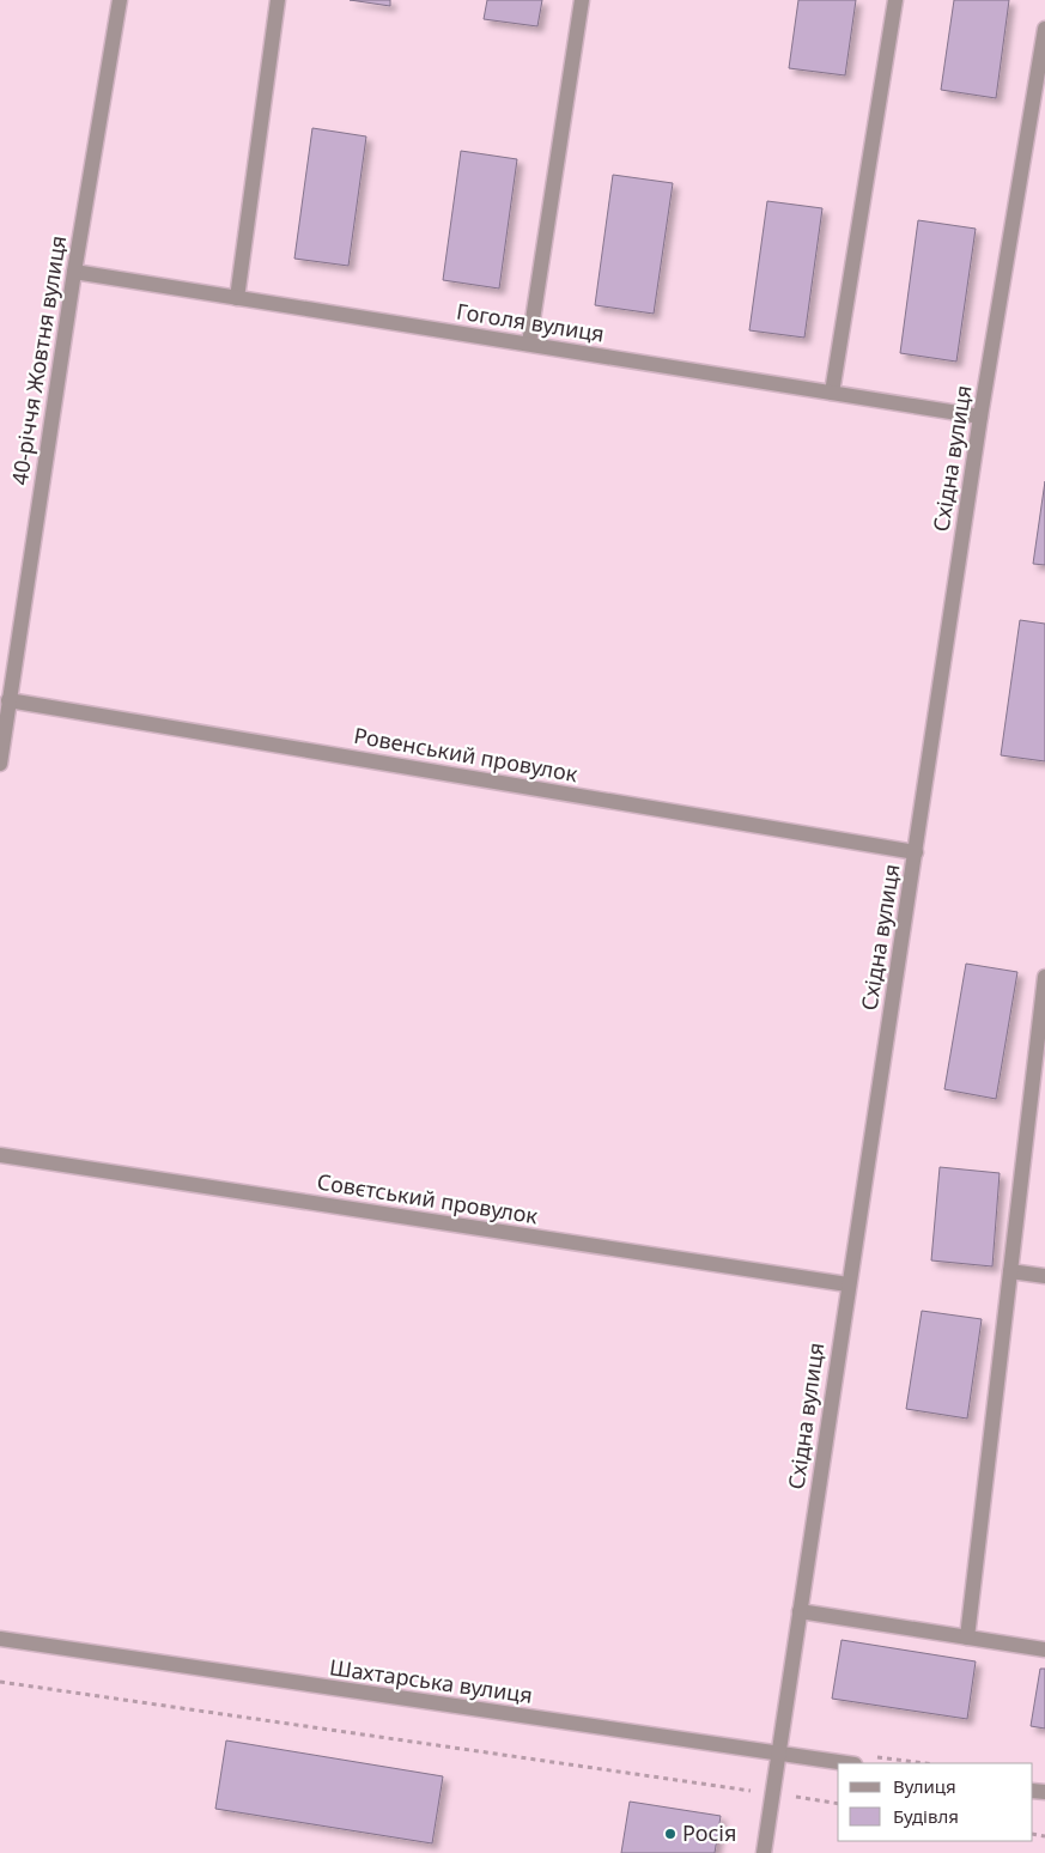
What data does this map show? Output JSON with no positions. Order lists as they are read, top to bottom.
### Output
{
  "streets": {
    "street": [
      "Гоголя вулиця",
      "40-річчя Жовтня вулиця",
      "Східна вулиця",
      "Ровенський провулок",
      "Совєтський провулок",
      "Шахтарська вулиця"
    ]
  },
  "crossings": [
    ["Гоголя вулиця", "40-річчя Жовтня вулиця"],
    ["Гоголя вулиця", "Східна вулиця"],
    ["40-річчя Жовтня вулиця", "Ровенський провулок"],
    ["Східна вулиця", "Ровенський провулок"],
    ["Східна вулиця", "Совєтський провулок"],
    ["Східна вулиця", "Шахтарська вулиця"]
  ],
  "places": ["Росія"],
  "legend": ["Вулиця", "Будівля"]
}
